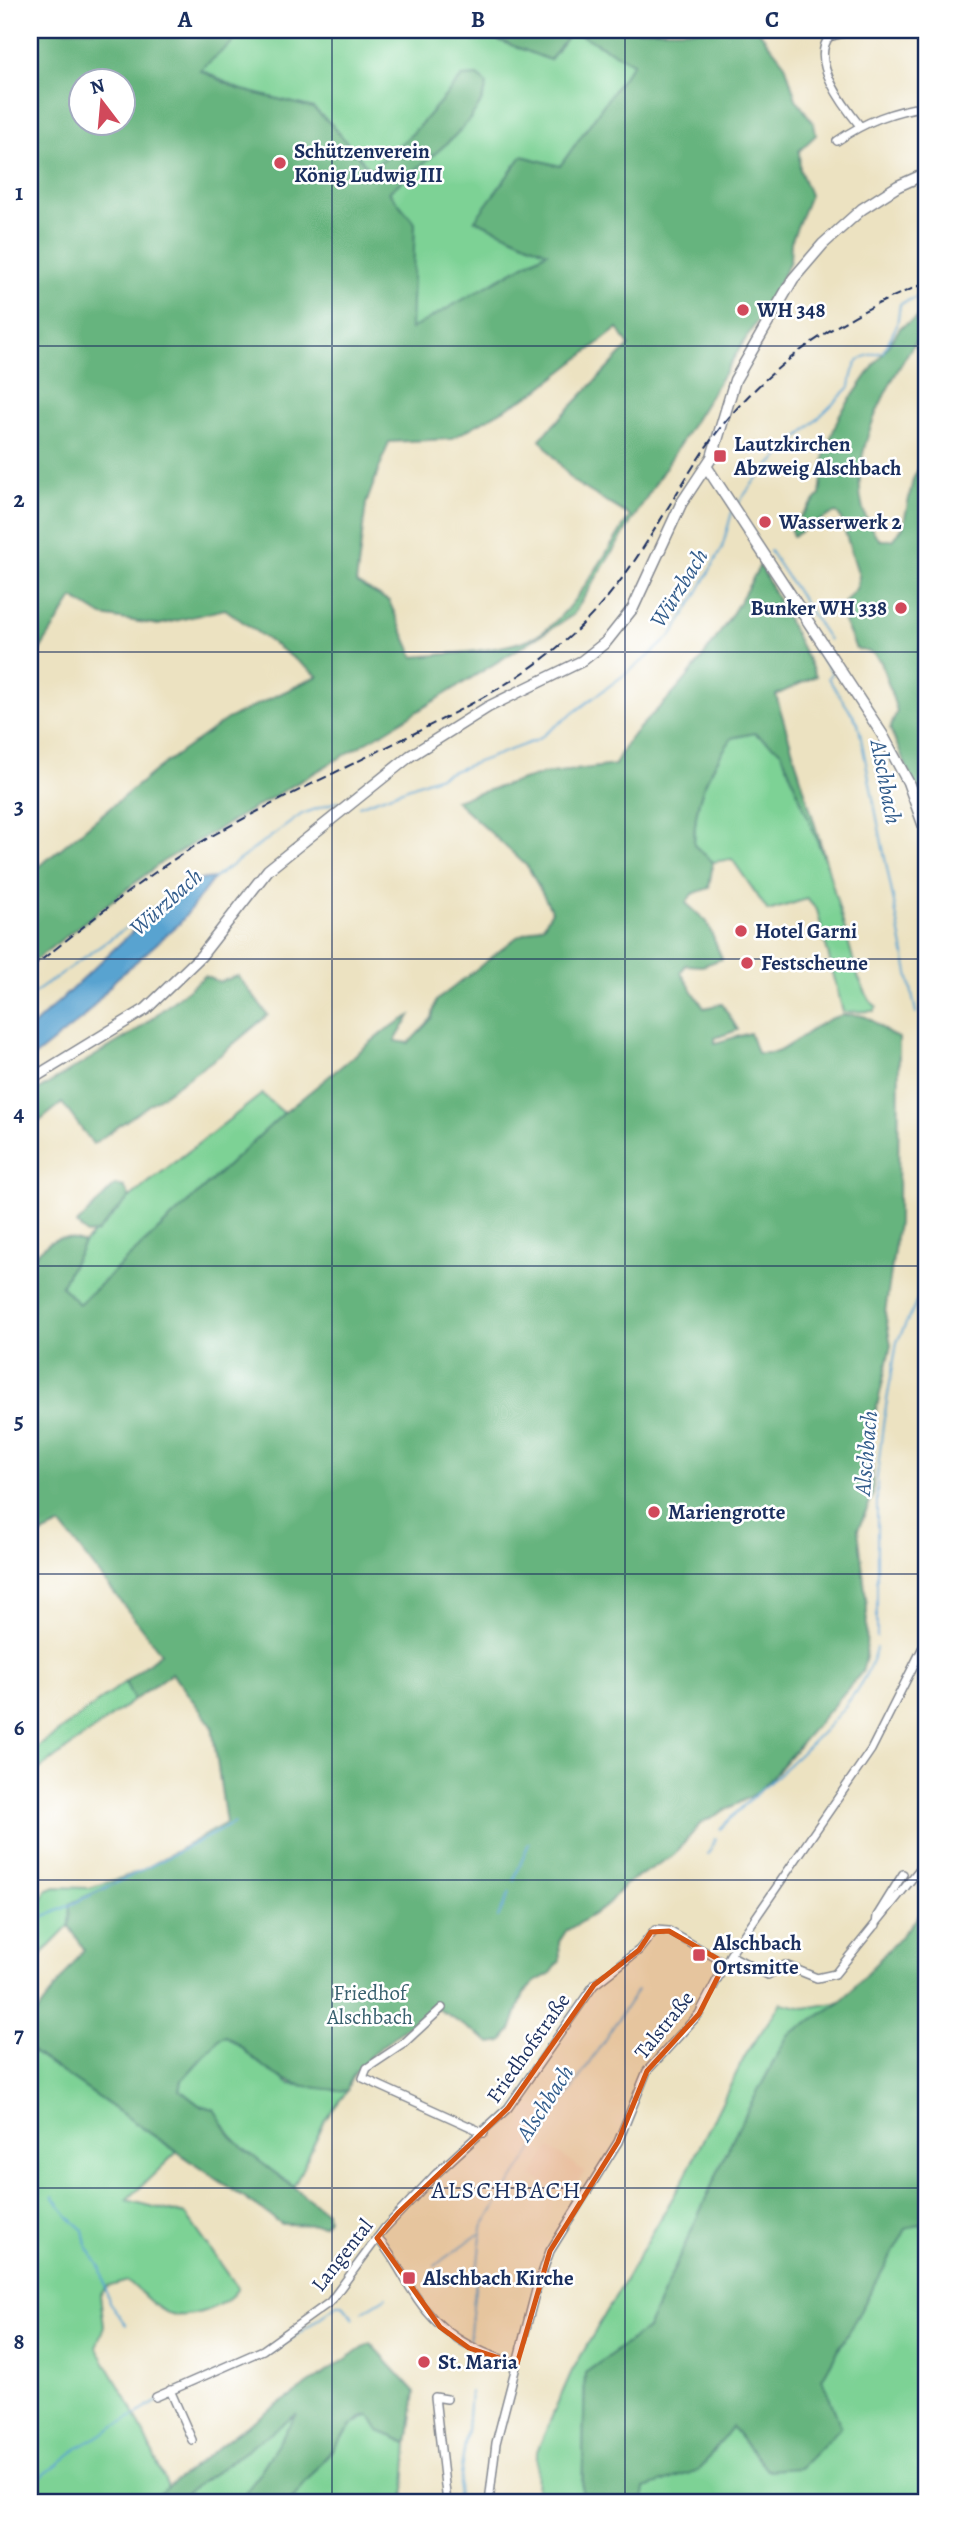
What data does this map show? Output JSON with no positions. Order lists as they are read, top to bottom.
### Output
{
  "streets": {
    "street": ["Talstraße", "Friedhofstraße", "Langental"]
  },
  "crossings": [
    ["Talstraße", "Friedhofstraße"],
    ["Friedhofstraße", "Langental"]
  ],
  "districts": ["ALSCHBACH"],
  "water": ["Würzbach", "Alschbach"],
  "parks": ["Friedhof Alschbach"],
  "places": {
    "other": [
      "Schützenverein König Ludwig III",
      "WH 348",
      "Wasserwerk 2",
      "Bunker WH 338",
      "Hotel Garni",
      "Festscheune",
      "Mariengrotte",
      "St. Maria"
    ],
    "transit": ["Lautzkirchen Abzweig Alschbach", "Alschbach Ortsmitte", "Alschbach Kirche"]
  },
  "north": "top",
  "grid": {
    "columns": ["A", "B", "C"],
    "rows": [
      "1",
      "2",
      "3",
      "4",
      "5",
      "6",
      "7",
      "8"
    ]
  }
}
